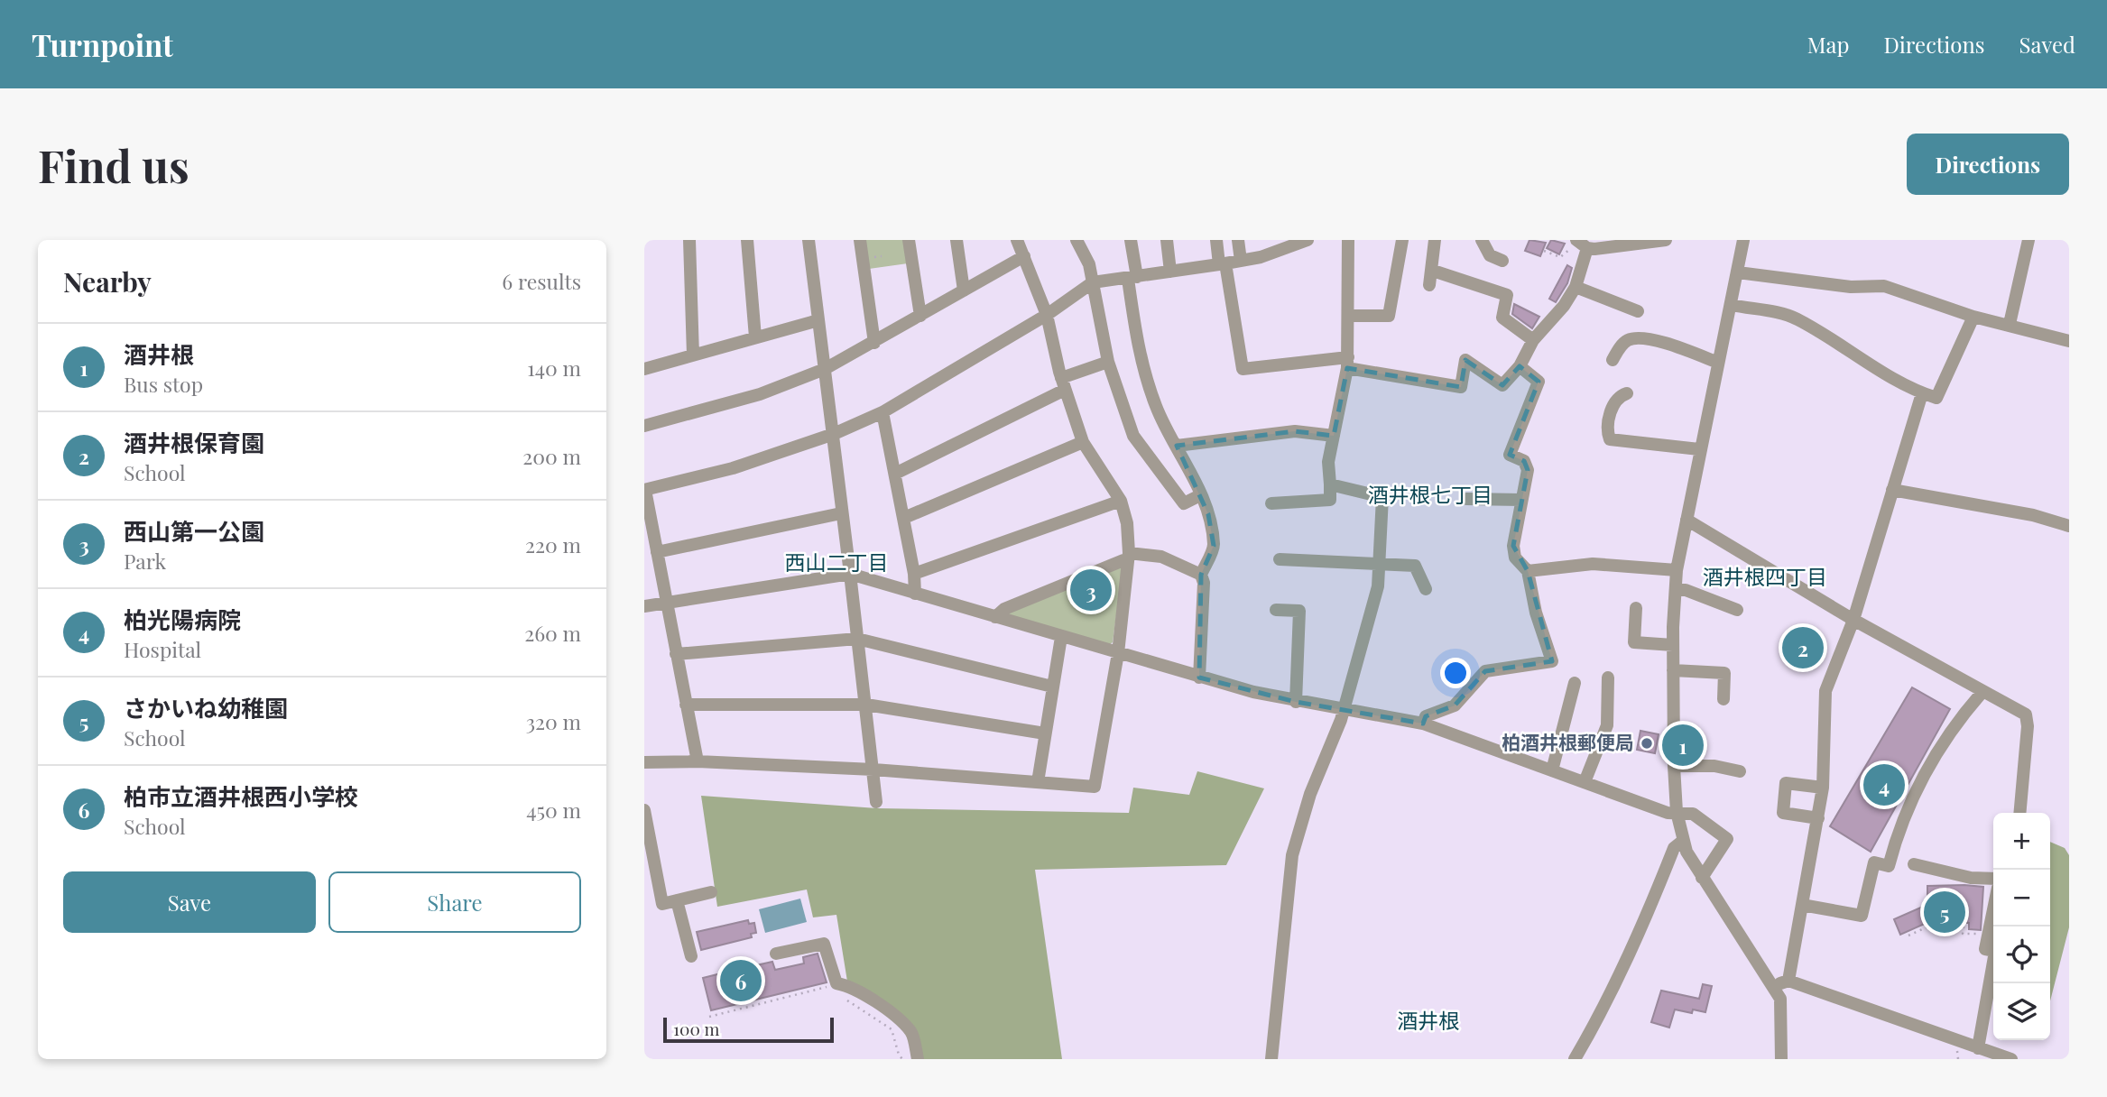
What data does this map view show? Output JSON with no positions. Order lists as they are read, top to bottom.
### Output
{
  "districts": [
    "酒井根七丁目",
    "西山二丁目",
    "酒井根四丁目",
    "酒井根"
  ],
  "places": ["柏酒井根郵便局"],
  "scale_bar": "100 m",
  "page": {
    "header": "Turnpoint",
    "nav": ["Map", "Directions", "Saved"],
    "buttons": [
      "Directions",
      ["Save", "Share"]
    ],
    "title": "Find us",
    "heading": ["Nearby", "6 results"],
    "list": [
      {
        "mark": "1",
        "name": "酒井根",
        "note": "Bus stop",
        "value": "140 m"
      },
      {
        "mark": "2",
        "name": "酒井根保育園",
        "note": "School",
        "value": "200 m"
      },
      {
        "mark": "3",
        "name": "西山第一公園",
        "note": "Park",
        "value": "220 m"
      },
      {
        "mark": "4",
        "name": "柏光陽病院",
        "note": "Hospital",
        "value": "260 m"
      },
      {
        "mark": "5",
        "name": "さかいね幼稚園",
        "note": "School",
        "value": "320 m"
      },
      {
        "mark": "6",
        "name": "柏市立酒井根西小学校",
        "note": "School",
        "value": "450 m"
      }
    ],
    "pins": [
      "3",
      "2",
      "1",
      "4",
      "5",
      "6"
    ],
    "map_buttons": ["+", "−"],
    "scale": "100 m"
  }
}
